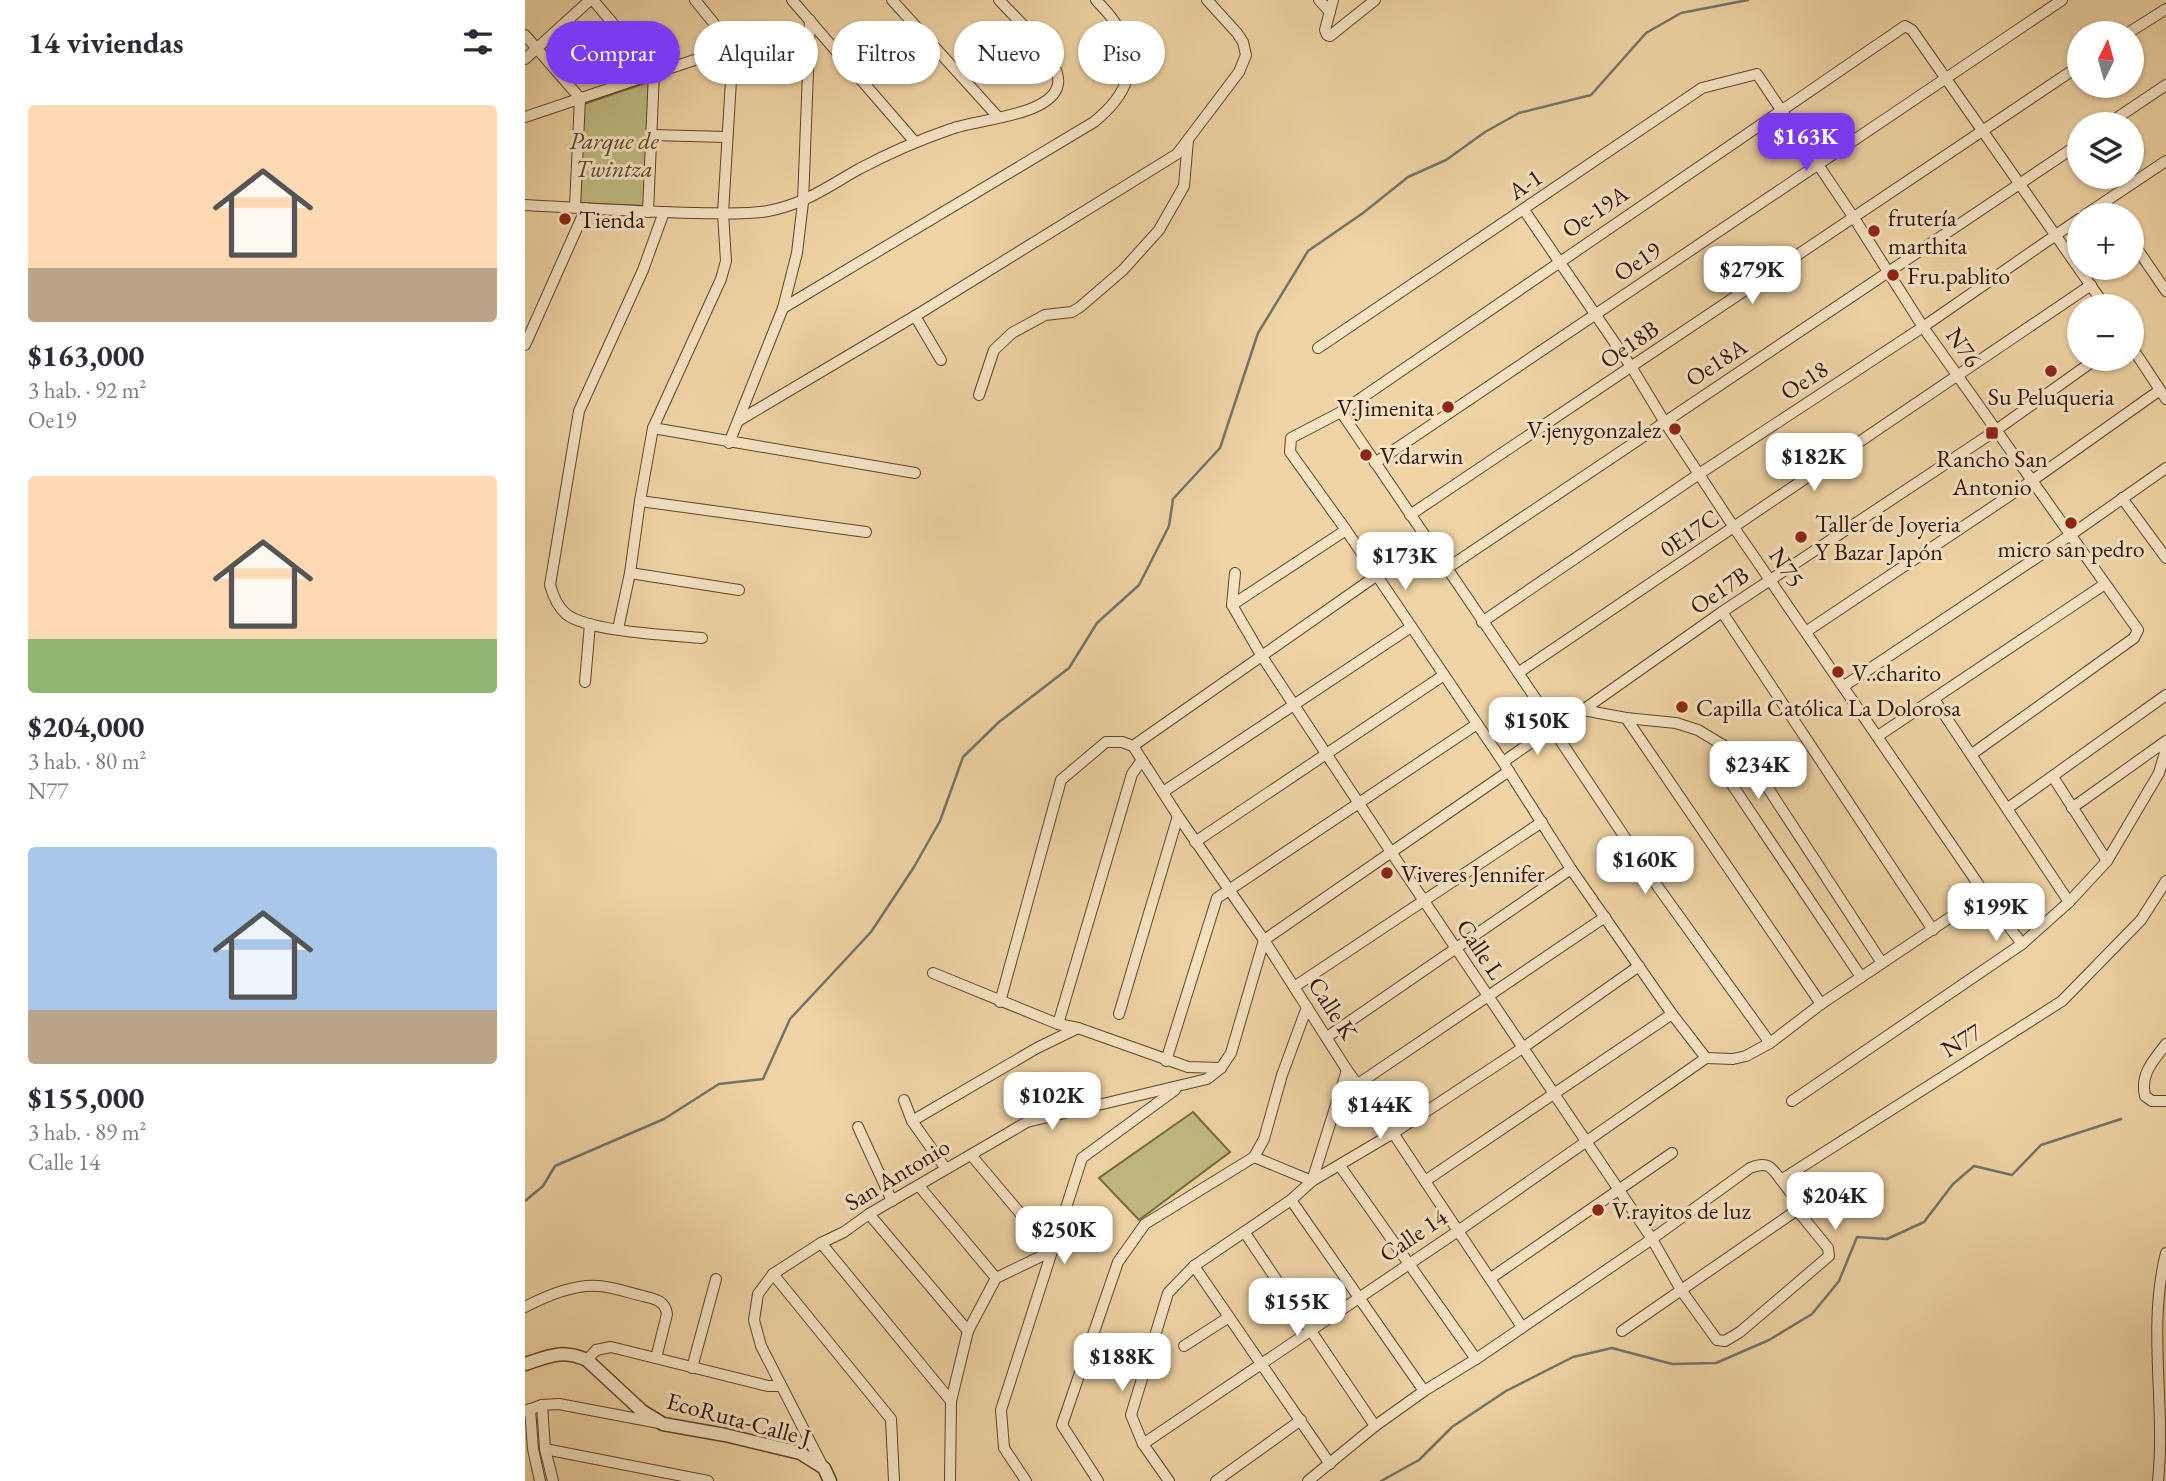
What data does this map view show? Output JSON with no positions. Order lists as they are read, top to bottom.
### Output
{
  "streets": {
    "street": [
      "A-1",
      "Oe-19A",
      "Oe19",
      "Oe18B",
      "N76",
      "Oe18A",
      "Oe18",
      "0E17C",
      "N75",
      "Oe17B",
      "Calle L",
      "Calle K",
      "N77",
      "San Antonio",
      "Calle 14",
      "EcoRuta-Calle J"
    ]
  },
  "crossings": [
    ["A-1", "N76"],
    ["A-1", "N75"],
    ["Oe-19A", "Oe19"],
    ["Oe-19A", "N76"],
    ["Oe-19A", "N75"],
    ["Oe19", "N76"],
    ["Oe19", "N75"],
    ["Oe18B", "N76"],
    ["Oe18B", "N75"],
    ["N76", "Oe18A"],
    ["N76", "Oe18"],
    ["N76", "0E17C"],
    ["N76", "Oe17B"],
    ["Oe18A", "N75"],
    ["Oe18", "N75"],
    ["0E17C", "N75"],
    ["N75", "Oe17B"],
    ["Oe17B", "Calle L"],
    ["Oe17B", "Calle K"],
    ["Calle L", "Calle 14"],
    ["Calle K", "Calle 14"]
  ],
  "parks": ["Parque de Twintza"],
  "places": {
    "other": [
      "Tienda",
      "frutería marthita",
      "Fru.pablito",
      "Su Peluqueria",
      "V.Jimenita",
      "V.jenygonzalez",
      "V.darwin",
      "micro san pedro",
      "Taller de Joyeria Y Bazar Japón",
      "V..charito",
      "Capilla Católica La Dolorosa",
      "Viveres Jennifer",
      "V.rayitos de luz"
    ],
    "transit": ["Rancho San Antonio"]
  },
  "north": "top",
  "page": {
    "heading": "14 viviendas",
    "map_buttons": ["+", "−"],
    "chip": [
      "Comprar",
      "Alquilar",
      "Filtros",
      "Nuevo",
      "Piso"
    ],
    "list": [
      {
        "name": "$163,000",
        "note": "3 hab. · 92 m² · Oe19"
      },
      {
        "name": "$204,000",
        "note": "3 hab. · 80 m² · N77"
      },
      {
        "name": "$155,000",
        "note": "3 hab. · 89 m² · Calle 14"
      }
    ],
    "price": [
      "$163K",
      "$279K",
      "$182K",
      "$173K",
      "$150K",
      "$234K",
      "$160K",
      "$199K",
      "$102K",
      "$144K",
      "$204K",
      "$250K",
      "$155K",
      "$188K"
    ]
  }
}
